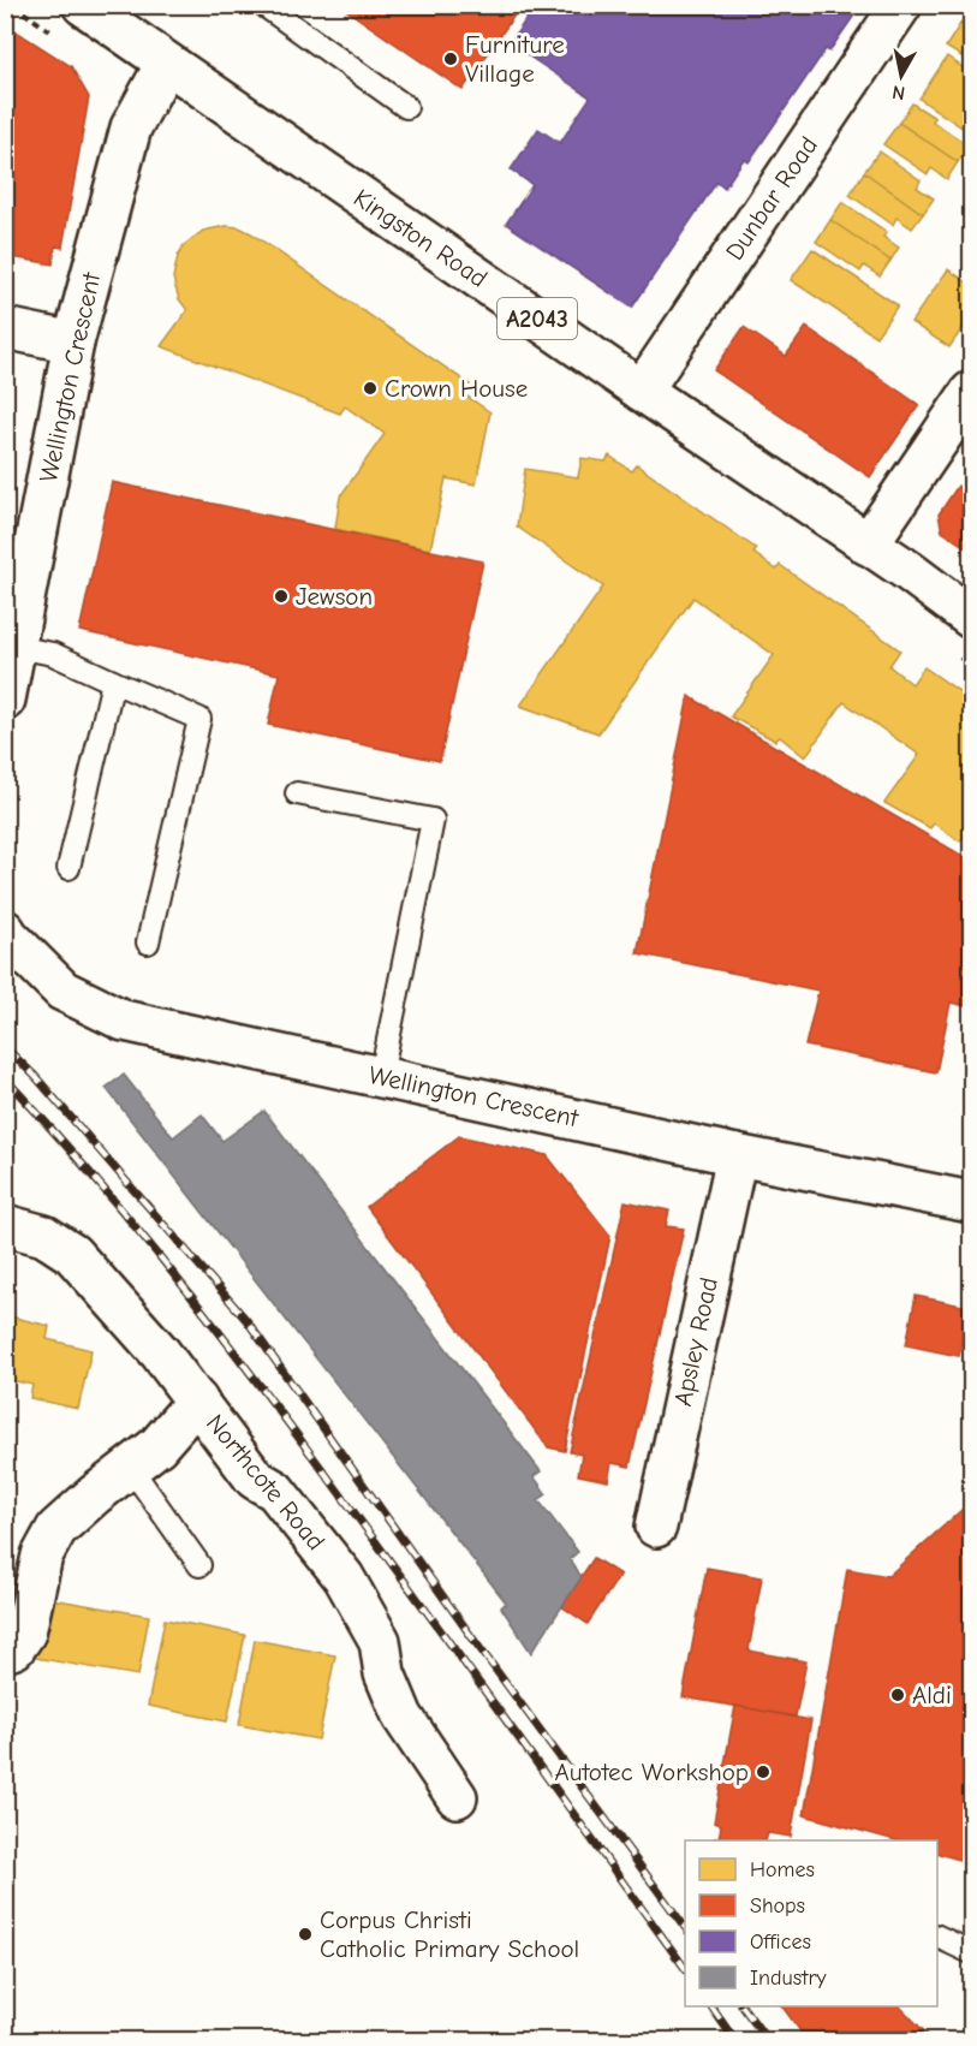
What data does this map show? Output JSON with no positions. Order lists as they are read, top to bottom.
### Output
{
  "streets": {
    "street": [
      "Dunbar Road",
      "Kingston Road",
      "A2043",
      "Wellington Crescent",
      "Apsley Road",
      "Northcote Road"
    ]
  },
  "crossings": [
    ["Dunbar Road", "Kingston Road"],
    ["Kingston Road", "Wellington Crescent"],
    ["Wellington Crescent", "Apsley Road"]
  ],
  "places": [
    "Furniture Village",
    "Crown House",
    "Jewson",
    "Aldi",
    "Autotec Workshop",
    "Corpus Christi Catholic Primary School"
  ],
  "legend": [
    "Homes",
    "Shops",
    "Offices",
    "Industry"
  ],
  "north": "bottom"
}
